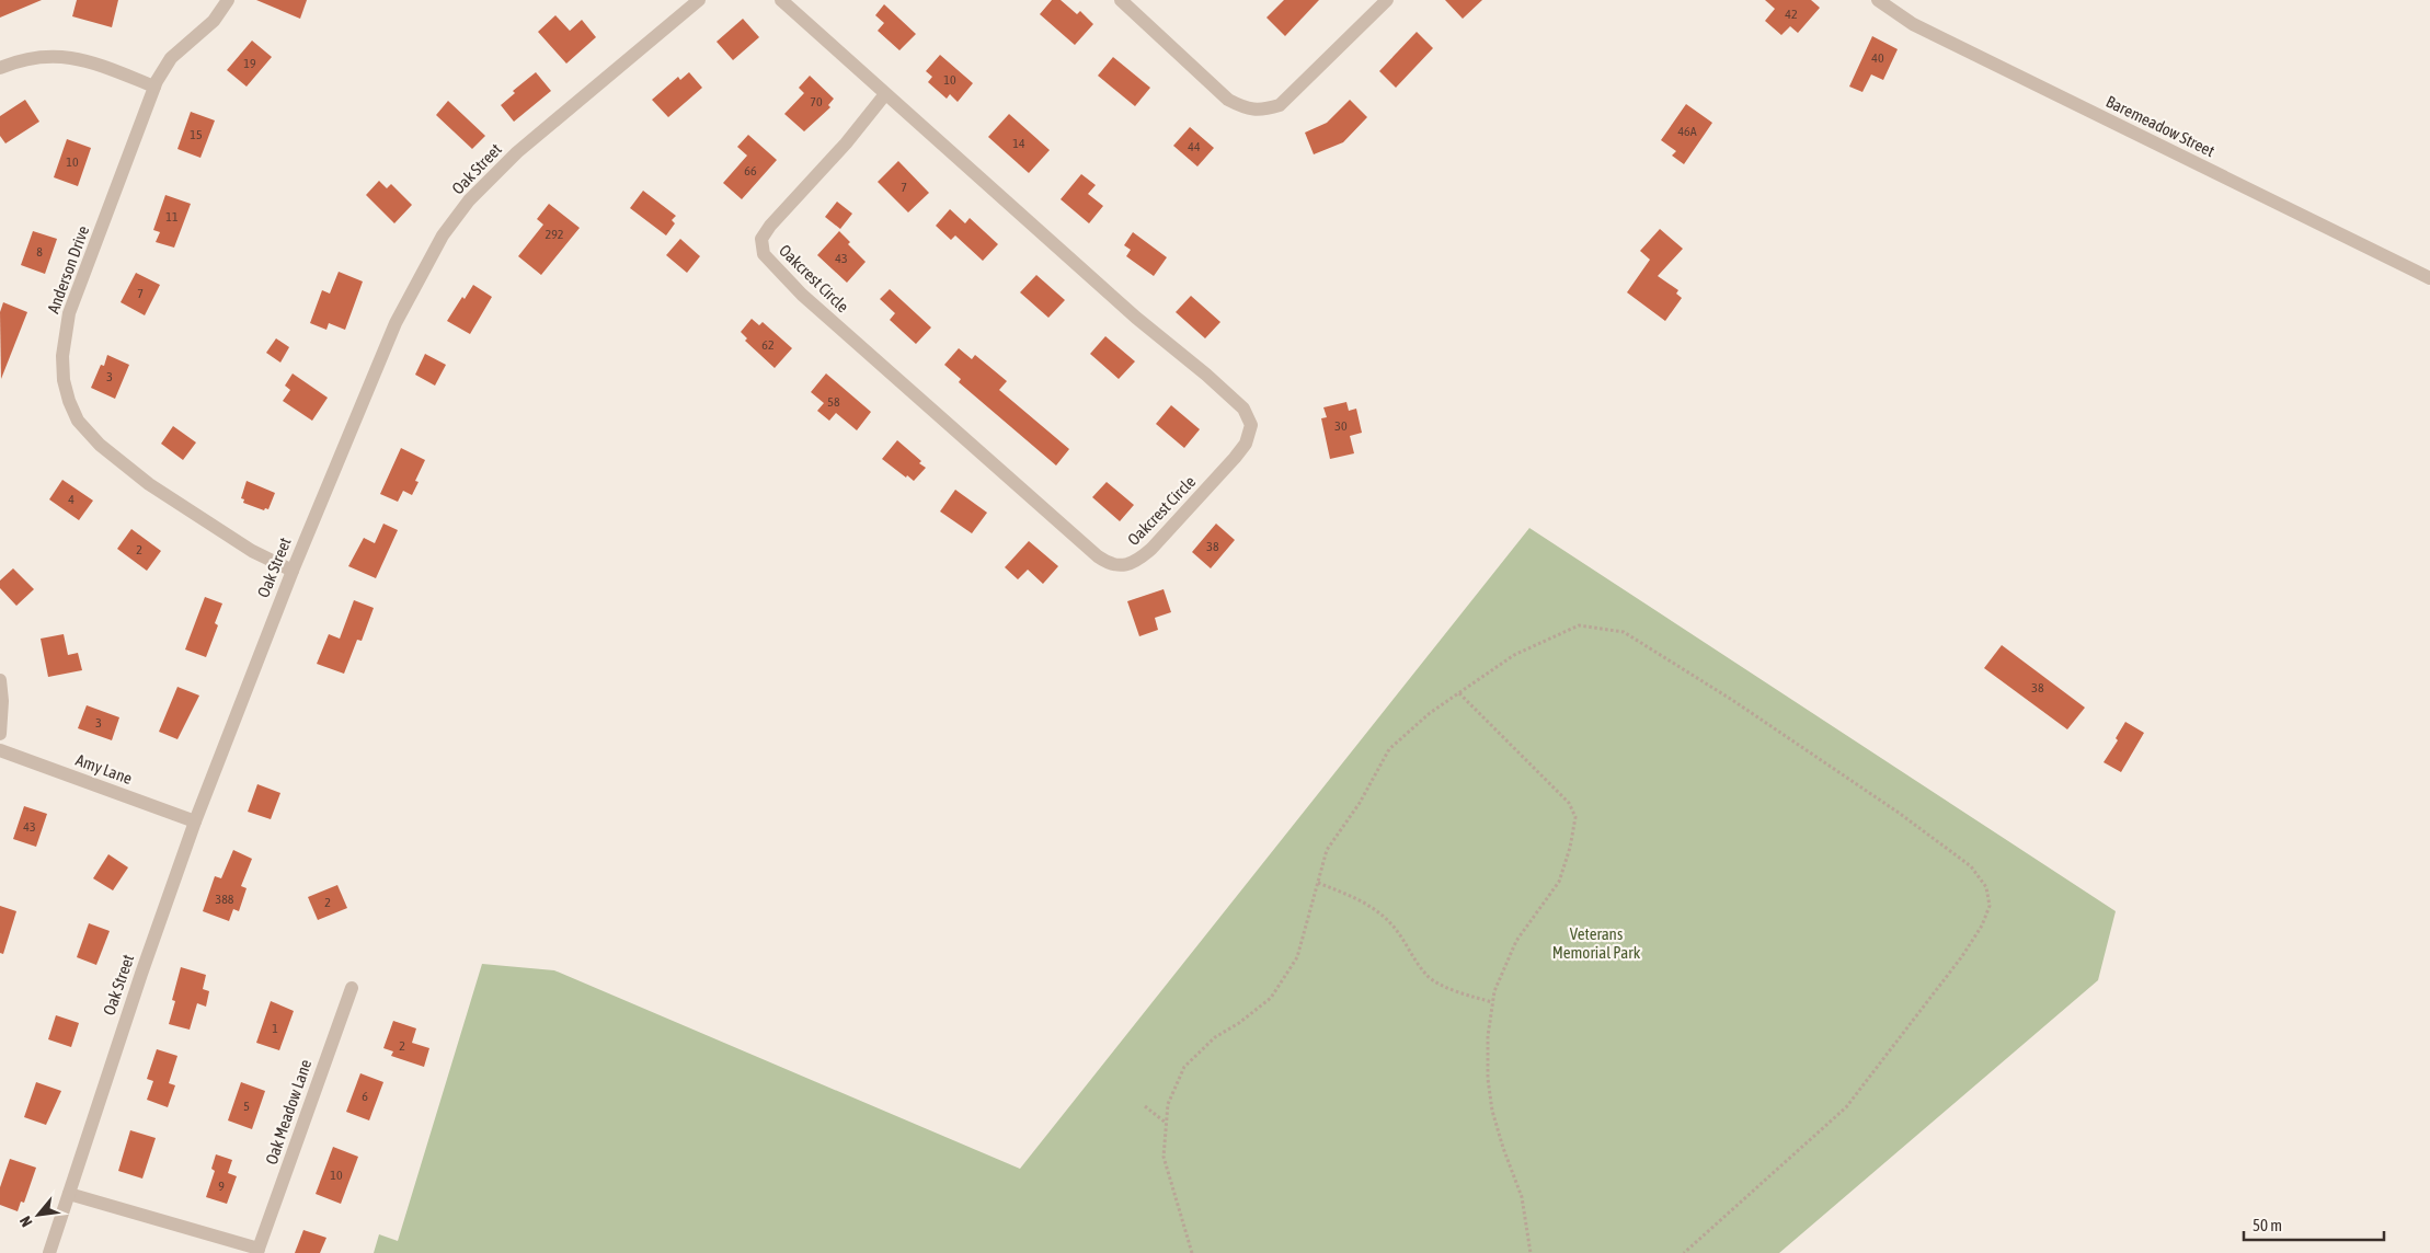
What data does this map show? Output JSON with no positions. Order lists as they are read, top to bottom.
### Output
{
  "streets": {
    "street": [
      "Baremeadow Street",
      "Oak Street",
      "Anderson Drive",
      "Oakcrest Circle",
      "Amy Lane",
      "Oak Meadow Lane"
    ]
  },
  "crossings": [
    ["Oak Street", "Anderson Drive"],
    ["Oak Street", "Amy Lane"],
    ["Oak Street", "Oak Meadow Lane"]
  ],
  "parks": ["Veterans Memorial Park"],
  "house_numbers": [
    "42",
    "40",
    "19",
    "10",
    "70",
    "46A",
    "15",
    "14",
    "44",
    "10",
    "66",
    "7",
    "11",
    "292",
    "8",
    "43",
    "7",
    "62",
    "3",
    "58",
    "30",
    "4",
    "38",
    "2",
    "38",
    "3",
    "43",
    "388",
    "2",
    "1",
    "2",
    "6",
    "5",
    "10",
    "9"
  ],
  "scale_bar": "50 m",
  "north": "bottom left"
}
